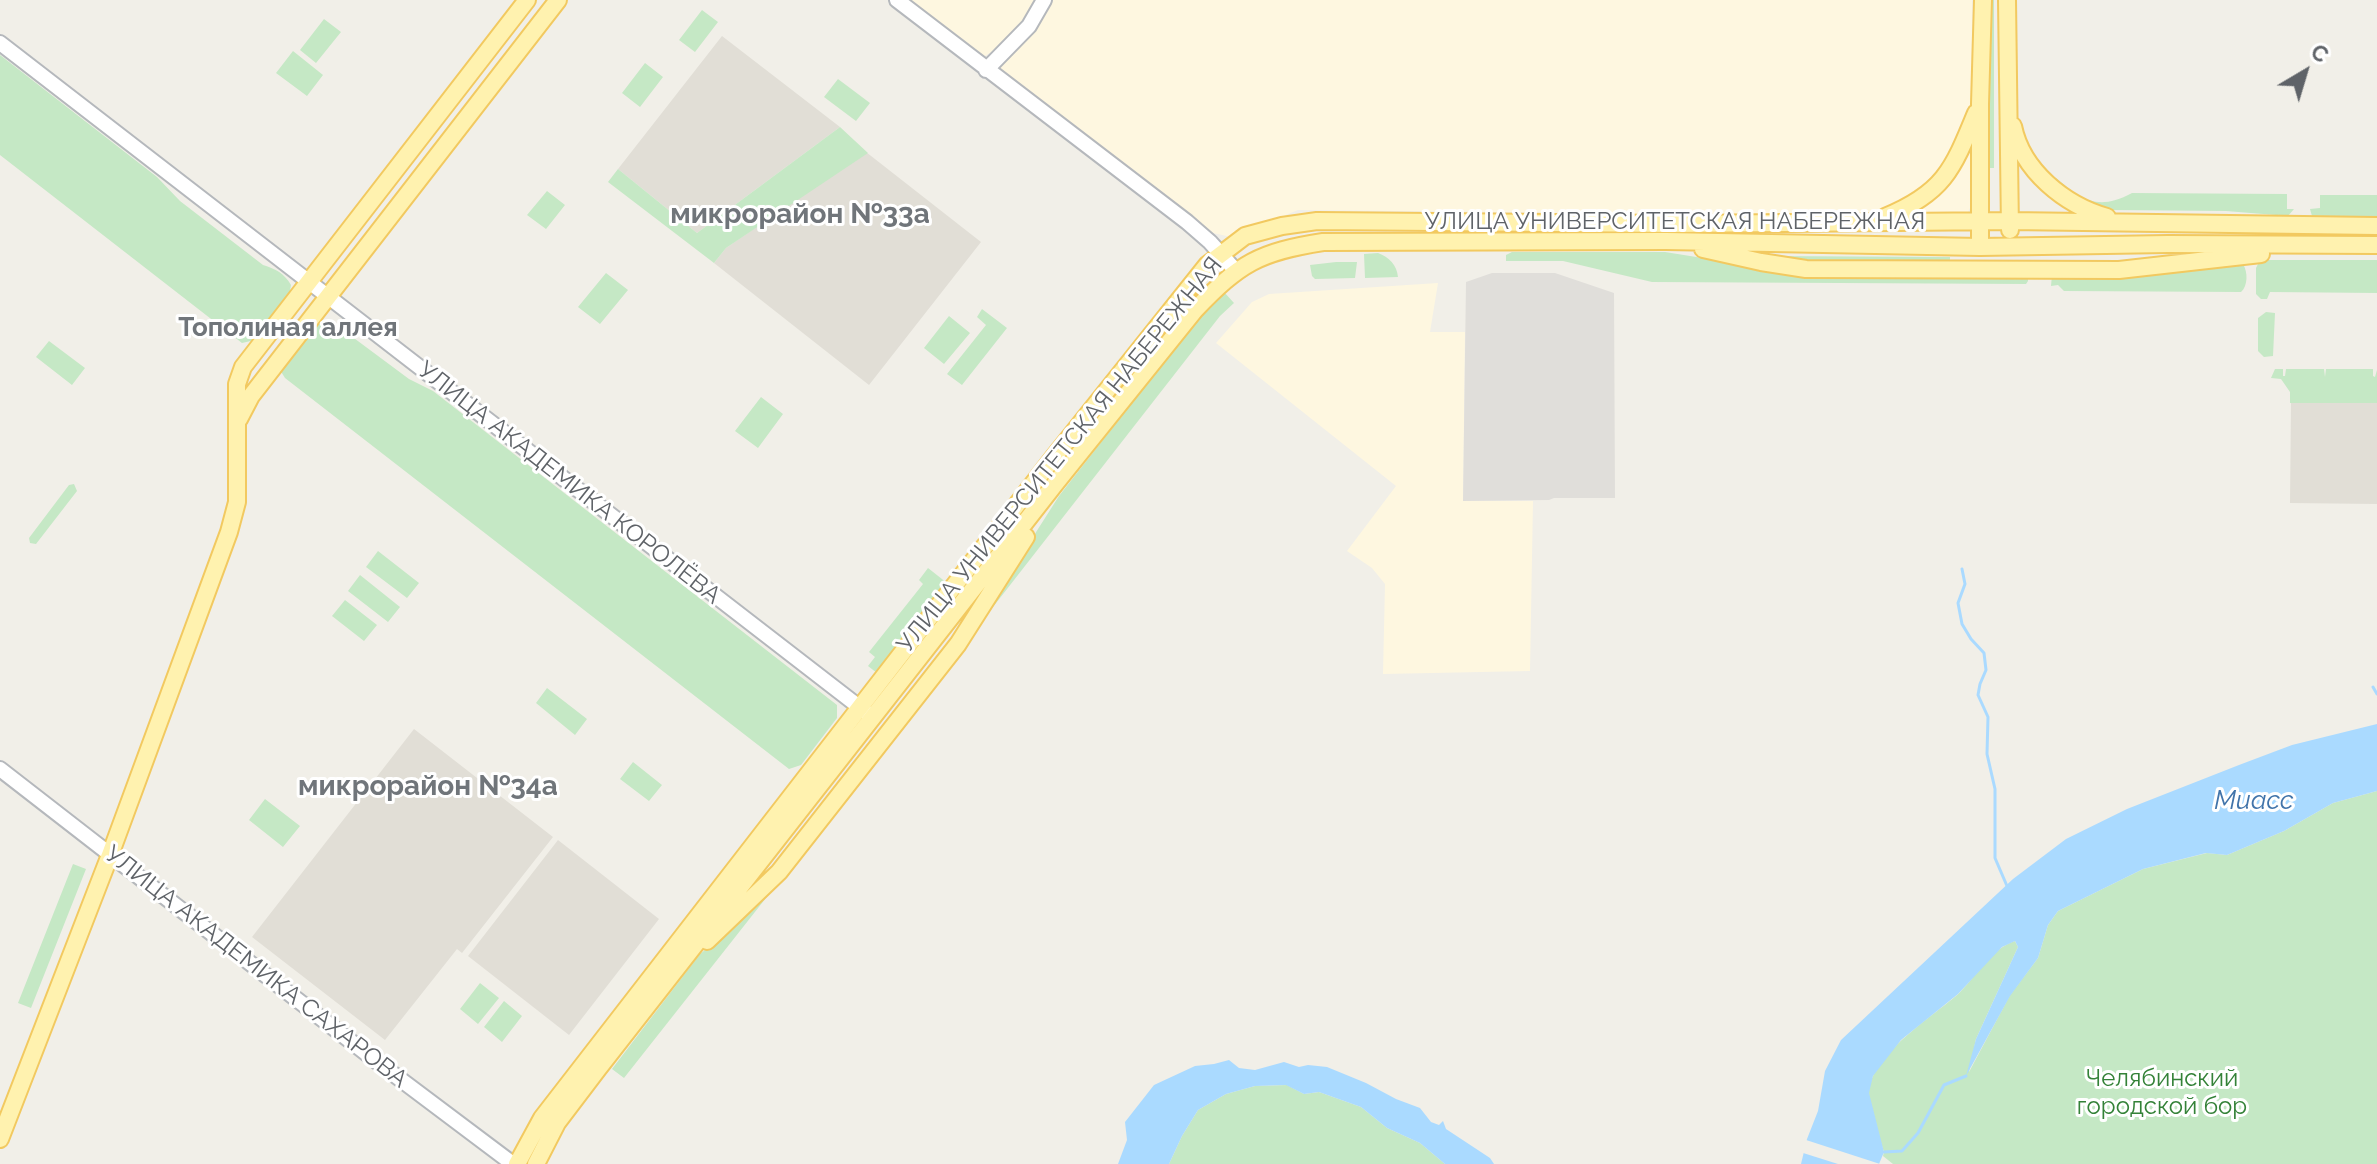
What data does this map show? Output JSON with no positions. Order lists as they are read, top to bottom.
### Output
{
  "streets": {
    "main road": ["УЛИЦА УНИВЕРСИТЕТСКАЯ НАБЕРЕЖНАЯ"],
    "street": ["УЛИЦА АКАДЕМИКА КОРОЛЁВА", "УЛИЦА АКАДЕМИКА САХАРОВА"]
  },
  "crossings": [
    ["УЛИЦА УНИВЕРСИТЕТСКАЯ НАБЕРЕЖНАЯ", "УЛИЦА АКАДЕМИКА КОРОЛЁВА"],
    ["УЛИЦА УНИВЕРСИТЕТСКАЯ НАБЕРЕЖНАЯ", "УЛИЦА АКАДЕМИКА САХАРОВА"]
  ],
  "districts": ["микрорайон №33а", "Тополиная аллея", "микрорайон №34а"],
  "water": ["Миасс"],
  "parks": ["Челябинский городской бор"],
  "north": "top right"
}
